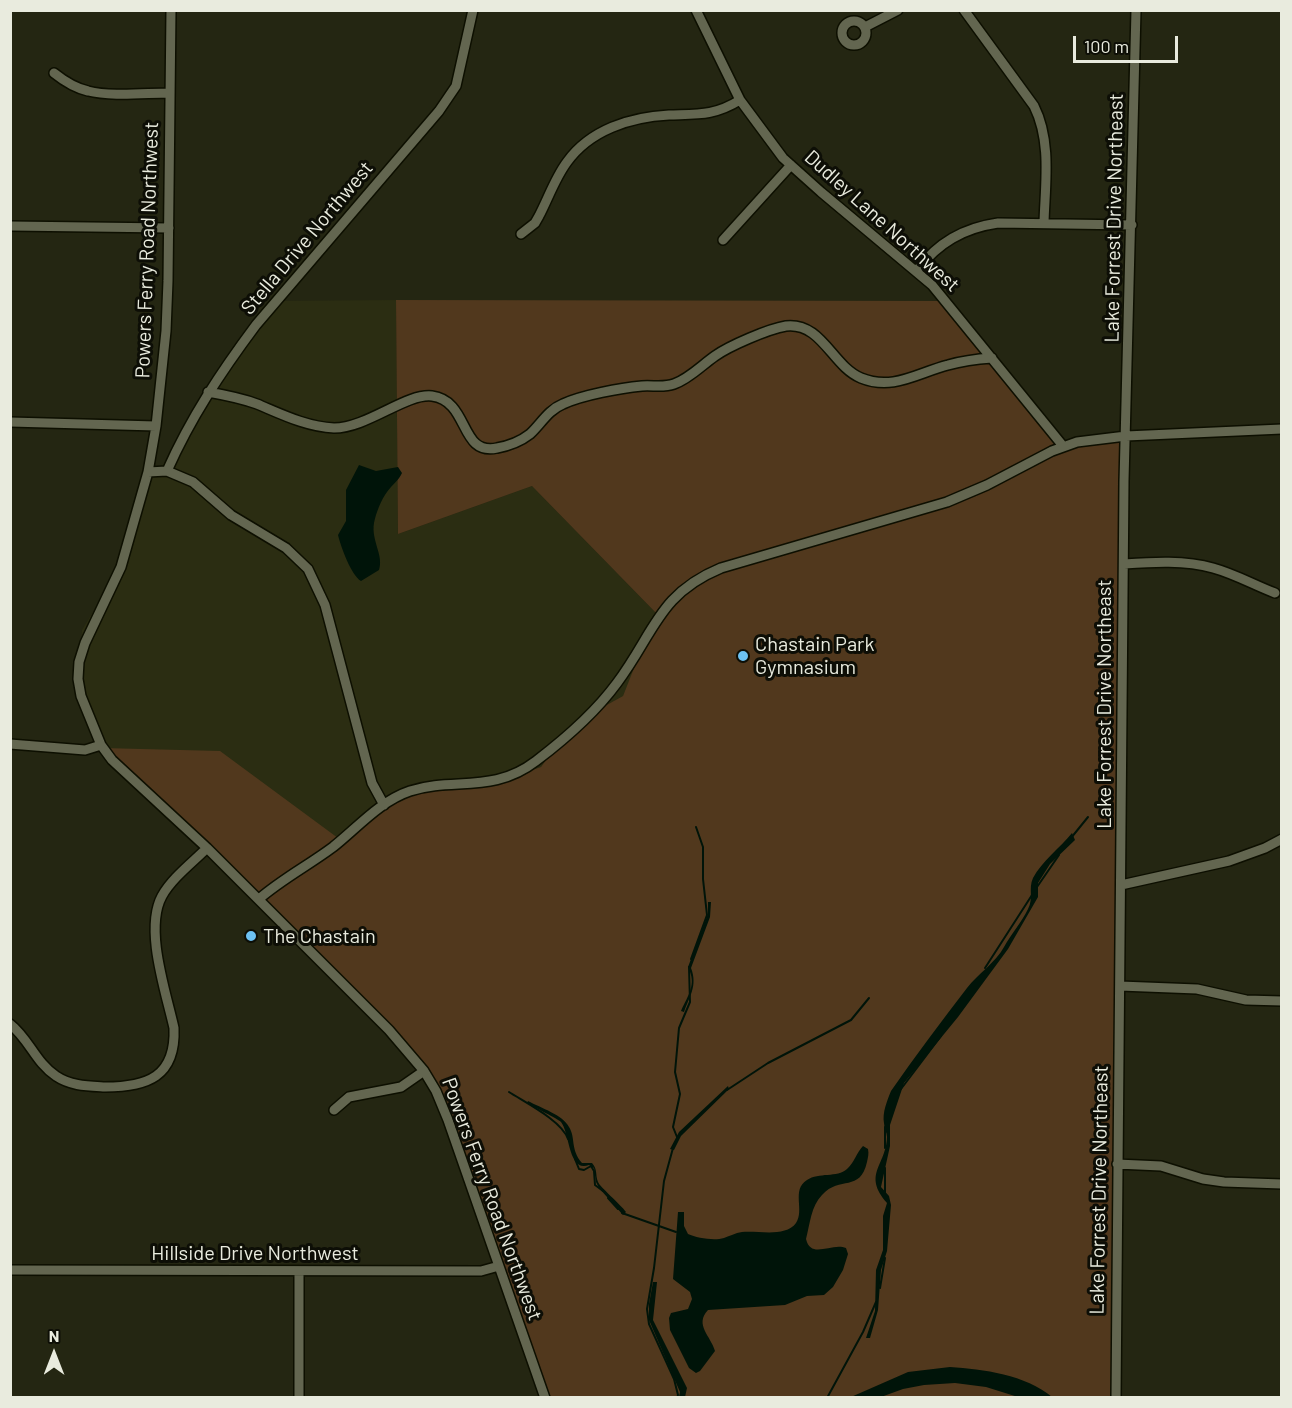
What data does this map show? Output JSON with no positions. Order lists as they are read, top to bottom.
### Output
{
  "streets": {
    "street": [
      "Lake Forrest Drive Northeast",
      "Dudley Lane Northwest",
      "Stella Drive Northwest",
      "Powers Ferry Road Northwest",
      "Hillside Drive Northwest"
    ]
  },
  "crossings": [
    ["Powers Ferry Road Northwest", "Hillside Drive Northwest"]
  ],
  "places": ["Chastain Park Gymnasium", "The Chastain"],
  "scale_bar": "100 m",
  "north": "top"
}
